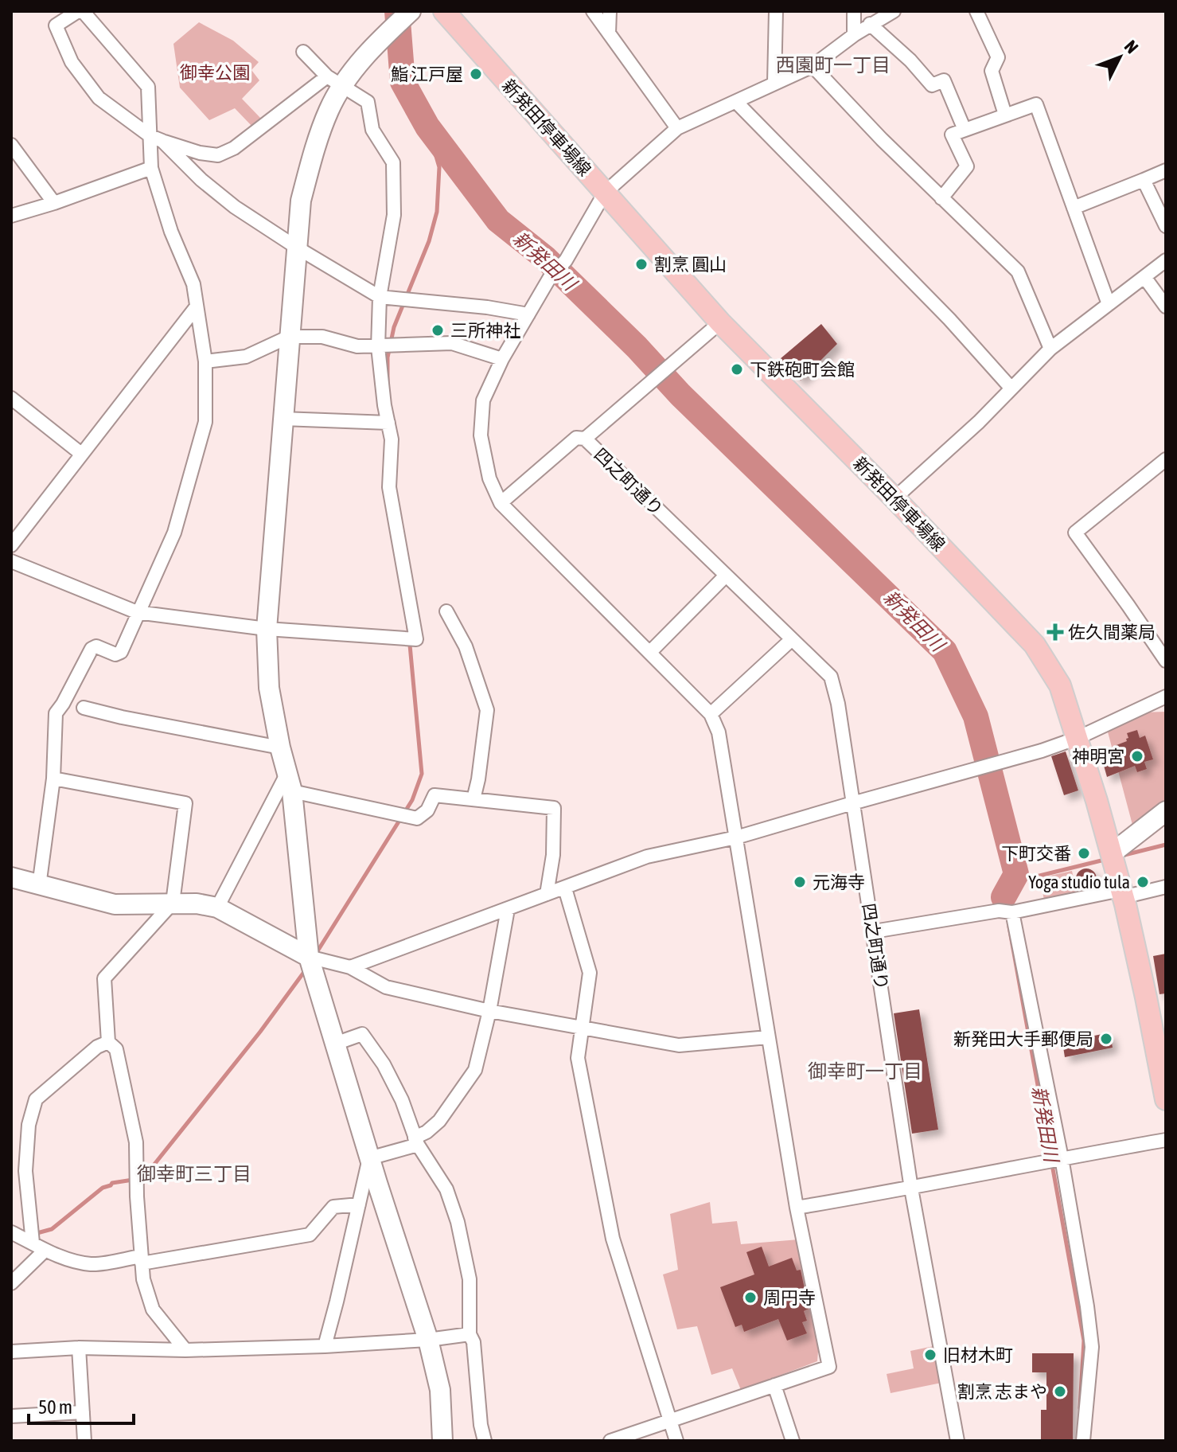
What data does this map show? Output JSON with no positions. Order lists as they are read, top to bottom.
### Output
{
  "streets": {
    "main road": ["新発田停車場線"],
    "street": ["四之町通り"]
  },
  "districts": ["西園町一丁目", "御幸町一丁目", "御幸町三丁目"],
  "water": ["新発田川"],
  "parks": ["御幸公園"],
  "places": {
    "other": [
      "鮨 江戸屋",
      "割烹 圓山",
      "三所神社",
      "下鉄砲町会館",
      "神明宮",
      "下町交番",
      "元海寺",
      "Yoga studio tula",
      "新発田大手郵便局",
      "周円寺",
      "旧材木町",
      "割烹 志まや"
    ],
    "health": ["佐久間薬局"]
  },
  "scale_bar": "50 m",
  "north": "top right"
}
